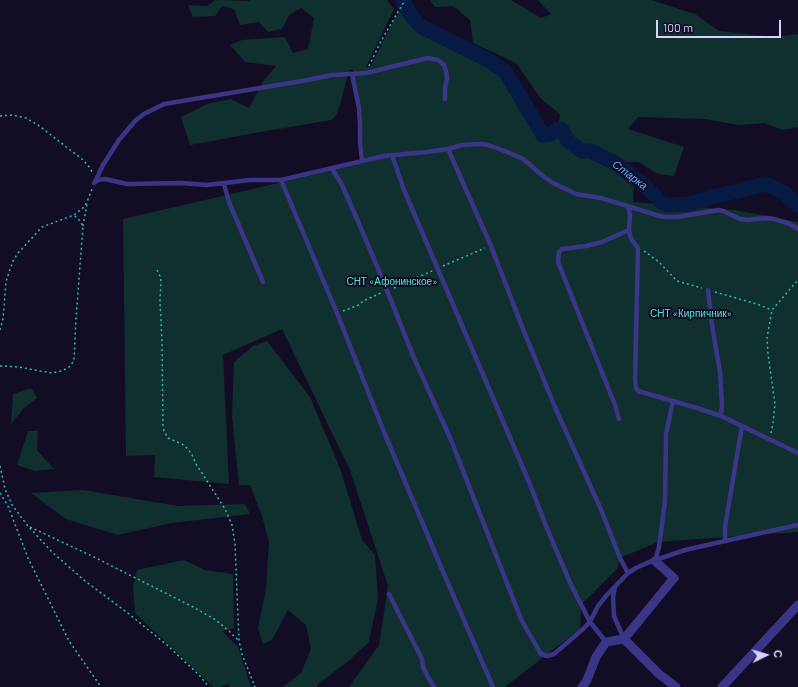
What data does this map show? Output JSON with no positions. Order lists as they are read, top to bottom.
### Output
{
  "water": ["Старка"],
  "parks": ["СНТ «Афонинское»", "СНТ «Кирпичник»"],
  "scale_bar": "100 m",
  "north": "right"
}
